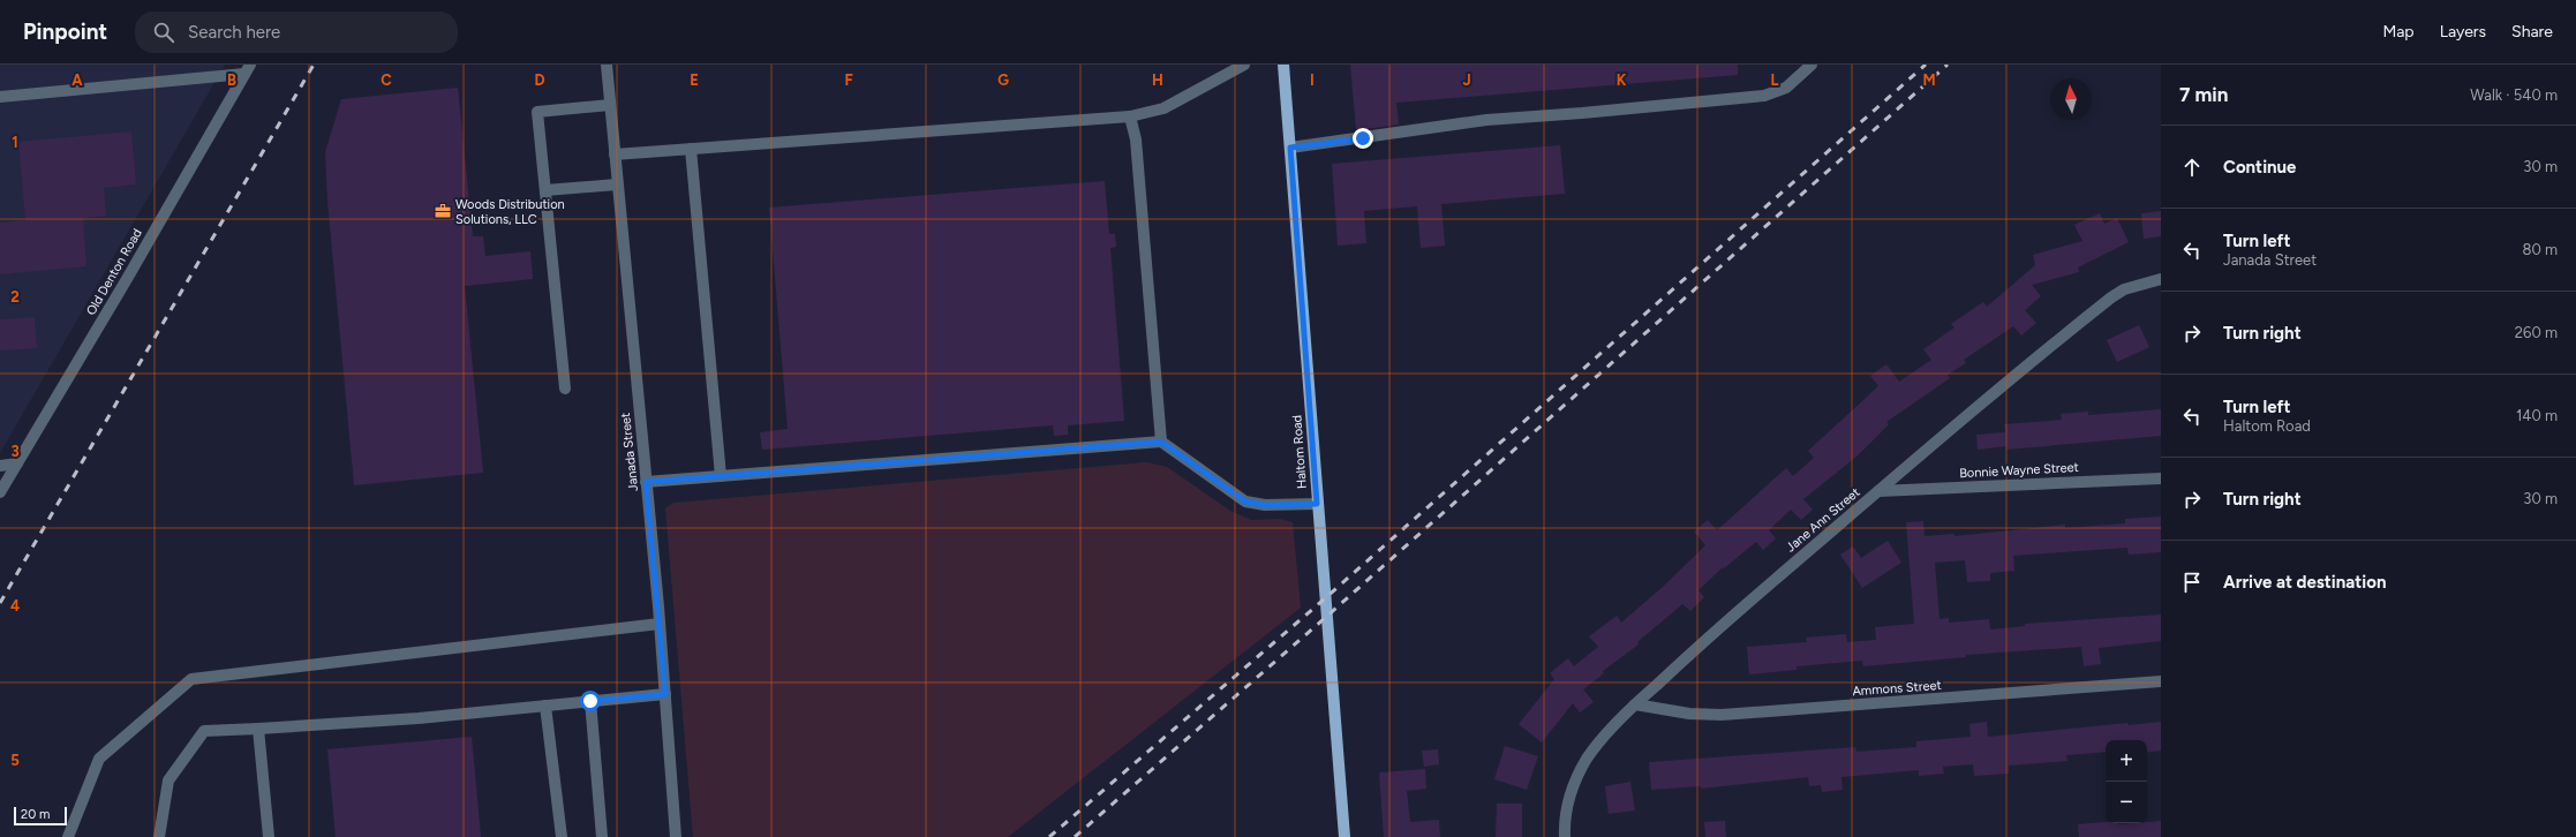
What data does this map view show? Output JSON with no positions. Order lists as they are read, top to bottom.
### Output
{
  "streets": {
    "main road": ["Haltom Road"],
    "street": [
      "Old Denton Road",
      "Janada Street",
      "Bonnie Wayne Street",
      "Jane Ann Street",
      "Ammons Street"
    ]
  },
  "crossings": [
    ["Bonnie Wayne Street", "Jane Ann Street"],
    ["Jane Ann Street", "Ammons Street"]
  ],
  "places": {
    "office": ["Woods Distribution Solutions, LLC"]
  },
  "scale_bar": "20 m",
  "north": "top",
  "page": {
    "header": "Pinpoint",
    "search": "Search here",
    "nav": ["Map", "Layers", "Share"],
    "heading": ["7 min", "Walk · 540 m"],
    "list": [
      ["Continue", "30 m"],
      ["Turn left", "Janada Street", "80 m"],
      ["Turn right", "260 m"],
      ["Turn left", "Haltom Road", "140 m"],
      ["Turn right", "30 m"],
      "Arrive at destination"
    ],
    "map_buttons": ["+", "−"],
    "scale": "20 m"
  },
  "grid": {
    "columns": [
      "A",
      "B",
      "C",
      "D",
      "E",
      "F",
      "G",
      "H",
      "I",
      "J",
      "K",
      "L",
      "M"
    ],
    "rows": [
      "1",
      "2",
      "3",
      "4",
      "5"
    ]
  }
}
